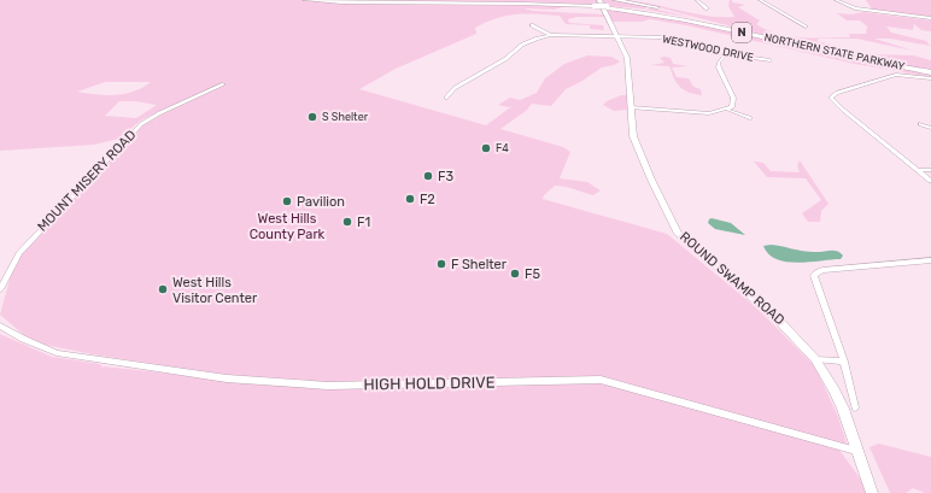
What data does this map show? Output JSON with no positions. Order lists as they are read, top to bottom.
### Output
{
  "streets": {
    "highway": ["N", "NORTHERN STATE PARKWAY"],
    "street": [
      "WESTWOOD DRIVE",
      "MOUNT MISERY ROAD",
      "ROUND SWAMP ROAD",
      "HIGH HOLD DRIVE"
    ]
  },
  "crossings": [
    ["WESTWOOD DRIVE", "ROUND SWAMP ROAD"],
    ["NORTHERN STATE PARKWAY", "ROUND SWAMP ROAD"],
    ["ROUND SWAMP ROAD", "HIGH HOLD DRIVE"]
  ],
  "parks": ["West Hills County Park"],
  "places": [
    "S Shelter",
    "F4",
    "F3",
    "F2",
    "Pavilion",
    "F1",
    "F Shelter",
    "F5",
    "West Hills Visitor Center"
  ]
}
